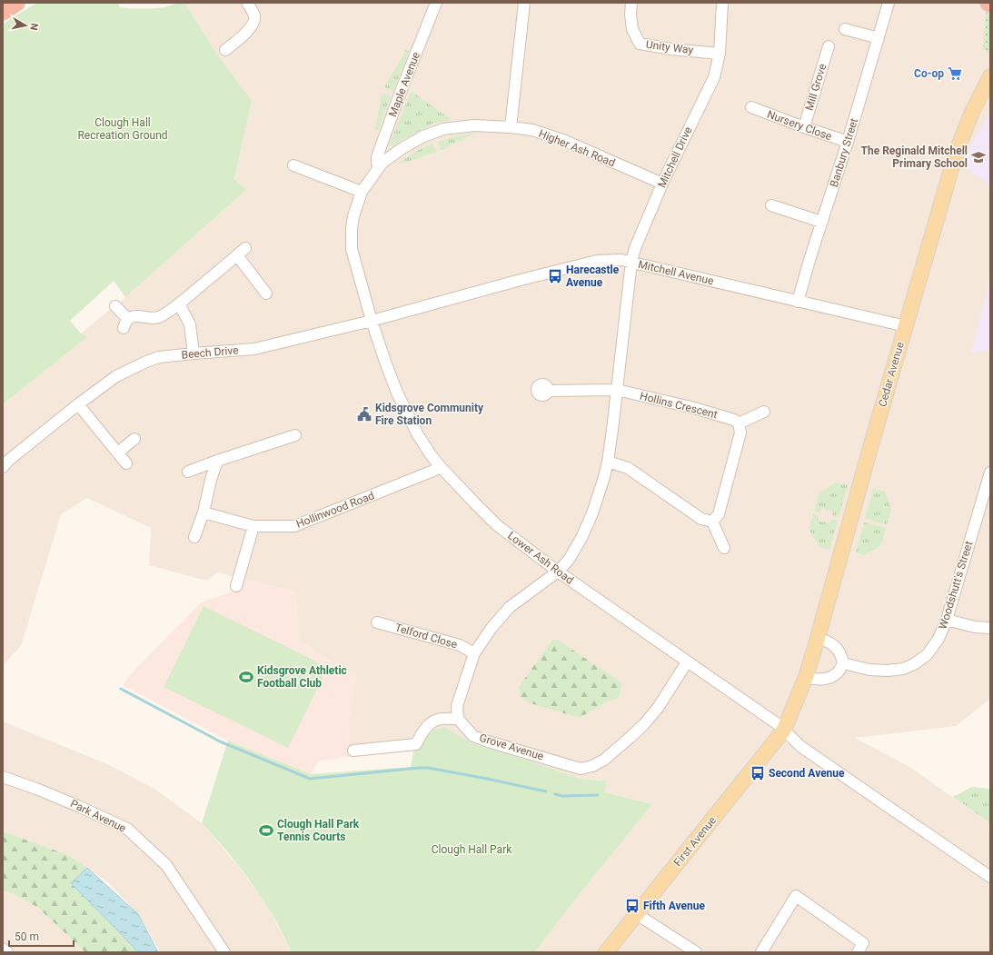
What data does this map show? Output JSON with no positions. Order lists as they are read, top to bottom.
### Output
{
  "streets": {
    "main road": ["Cedar Avenue", "First Avenue"],
    "street": [
      "Unity Way",
      "Maple Avenue",
      "Mill Grove",
      "Nursery Close",
      "Higher Ash Road",
      "Banbury Street",
      "Mitchell Drive",
      "Mitchell Avenue",
      "Beech Drive",
      "Hollins Crescent",
      "Hollinwood Road",
      "Lower Ash Road",
      "Woodshutt's Street",
      "Telford Close",
      "Grove Avenue",
      "Park Avenue"
    ]
  },
  "crossings": [
    ["Unity Way", "Mitchell Drive"],
    ["Maple Avenue", "Higher Ash Road"],
    ["Mill Grove", "Nursery Close"],
    ["Nursery Close", "Banbury Street"],
    ["Higher Ash Road", "Mitchell Drive"],
    ["Higher Ash Road", "Beech Drive"],
    ["Higher Ash Road", "Lower Ash Road"],
    ["Banbury Street", "Mitchell Avenue"],
    ["Mitchell Drive", "Mitchell Avenue"],
    ["Mitchell Avenue", "Beech Drive"],
    ["Mitchell Avenue", "Cedar Avenue"],
    ["Beech Drive", "Lower Ash Road"],
    ["Cedar Avenue", "Lower Ash Road"],
    ["Cedar Avenue", "First Avenue"],
    ["Hollinwood Road", "Lower Ash Road"],
    ["Lower Ash Road", "Grove Avenue"],
    ["Lower Ash Road", "First Avenue"]
  ],
  "parks": ["Clough Hall Recreation Ground", "Clough Hall Park"],
  "places": {
    "supermarket": ["Co-op"],
    "school or university": ["The Reginald Mitchell Primary School"],
    "bus stop": ["Harecastle Avenue", "Second Avenue", "Fifth Avenue"],
    "public building": ["Kidsgrove Community Fire Station"],
    "sports": ["Kidsgrove Athletic Football Club", "Clough Hall Park Tennis Courts"]
  },
  "scale_bar": "50 m",
  "north": "right"
}
